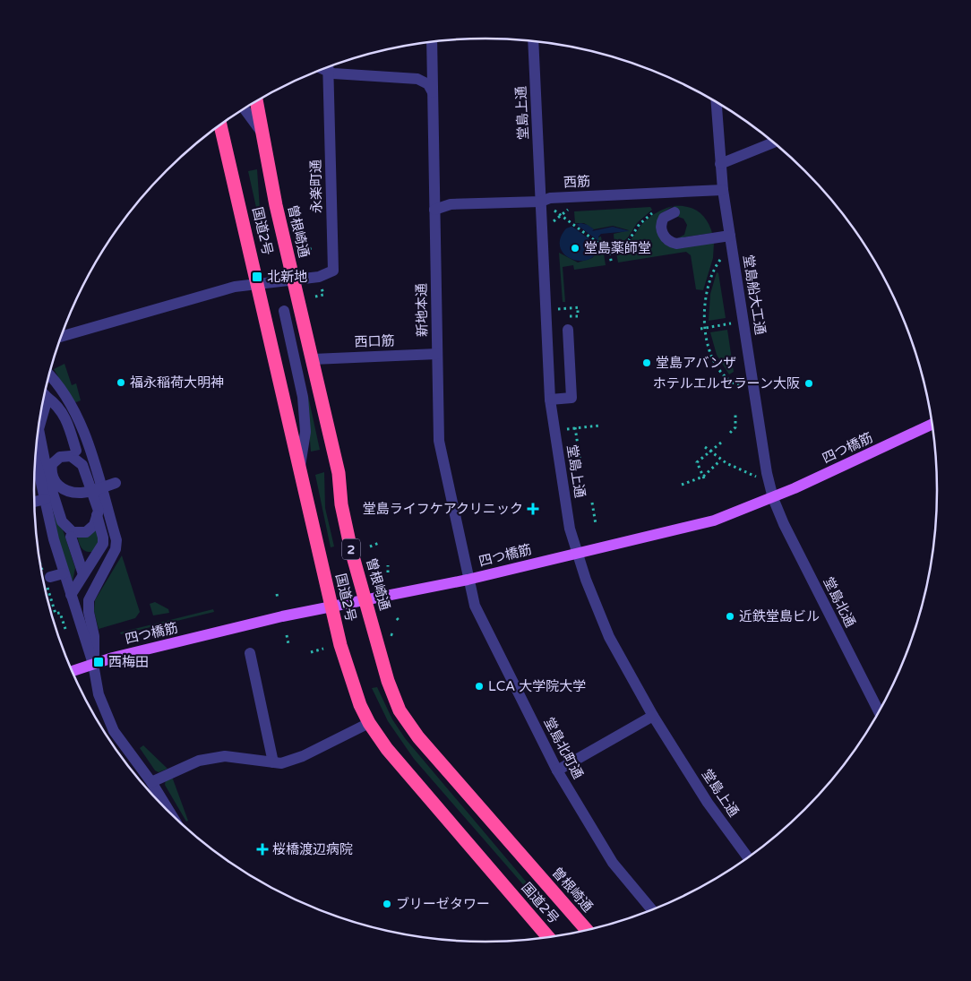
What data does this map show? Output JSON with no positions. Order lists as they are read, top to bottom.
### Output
{
  "streets": {
    "highway": ["国道2号", "曽根崎通", "2"],
    "main road": ["四つ橋筋"],
    "street": [
      "堂島上通",
      "西筋",
      "永楽町通",
      "堂島船大工通",
      "新地本通",
      "西口筋",
      "堂島北通",
      "堂島北町通"
    ]
  },
  "crossings": [
    ["堂島上通", "西筋"],
    ["堂島上通", "四つ橋筋"],
    ["西筋", "堂島船大工通"],
    ["西筋", "新地本通"],
    ["永楽町通", "曽根崎通"],
    ["国道2号", "四つ橋筋"],
    ["曽根崎通", "西口筋"],
    ["曽根崎通", "四つ橋筋"],
    ["堂島船大工通", "四つ橋筋"],
    ["堂島船大工通", "堂島北通"],
    ["新地本通", "西口筋"],
    ["新地本通", "四つ橋筋"],
    ["新地本通", "堂島北町通"],
    ["四つ橋筋", "堂島北通"],
    ["四つ橋筋", "堂島北町通"]
  ],
  "places": {
    "other": [
      "堂島薬師堂",
      "堂島アバンザ",
      "福永稲荷大明神",
      "ホテルエルセラーン大阪",
      "近鉄堂島ビル",
      "LCA 大学院大学",
      "ブリーゼタワー"
    ],
    "transit": ["北新地", "西梅田"],
    "health": ["堂島ライフケアクリニック", "桜橋渡辺病院"]
  }
}
